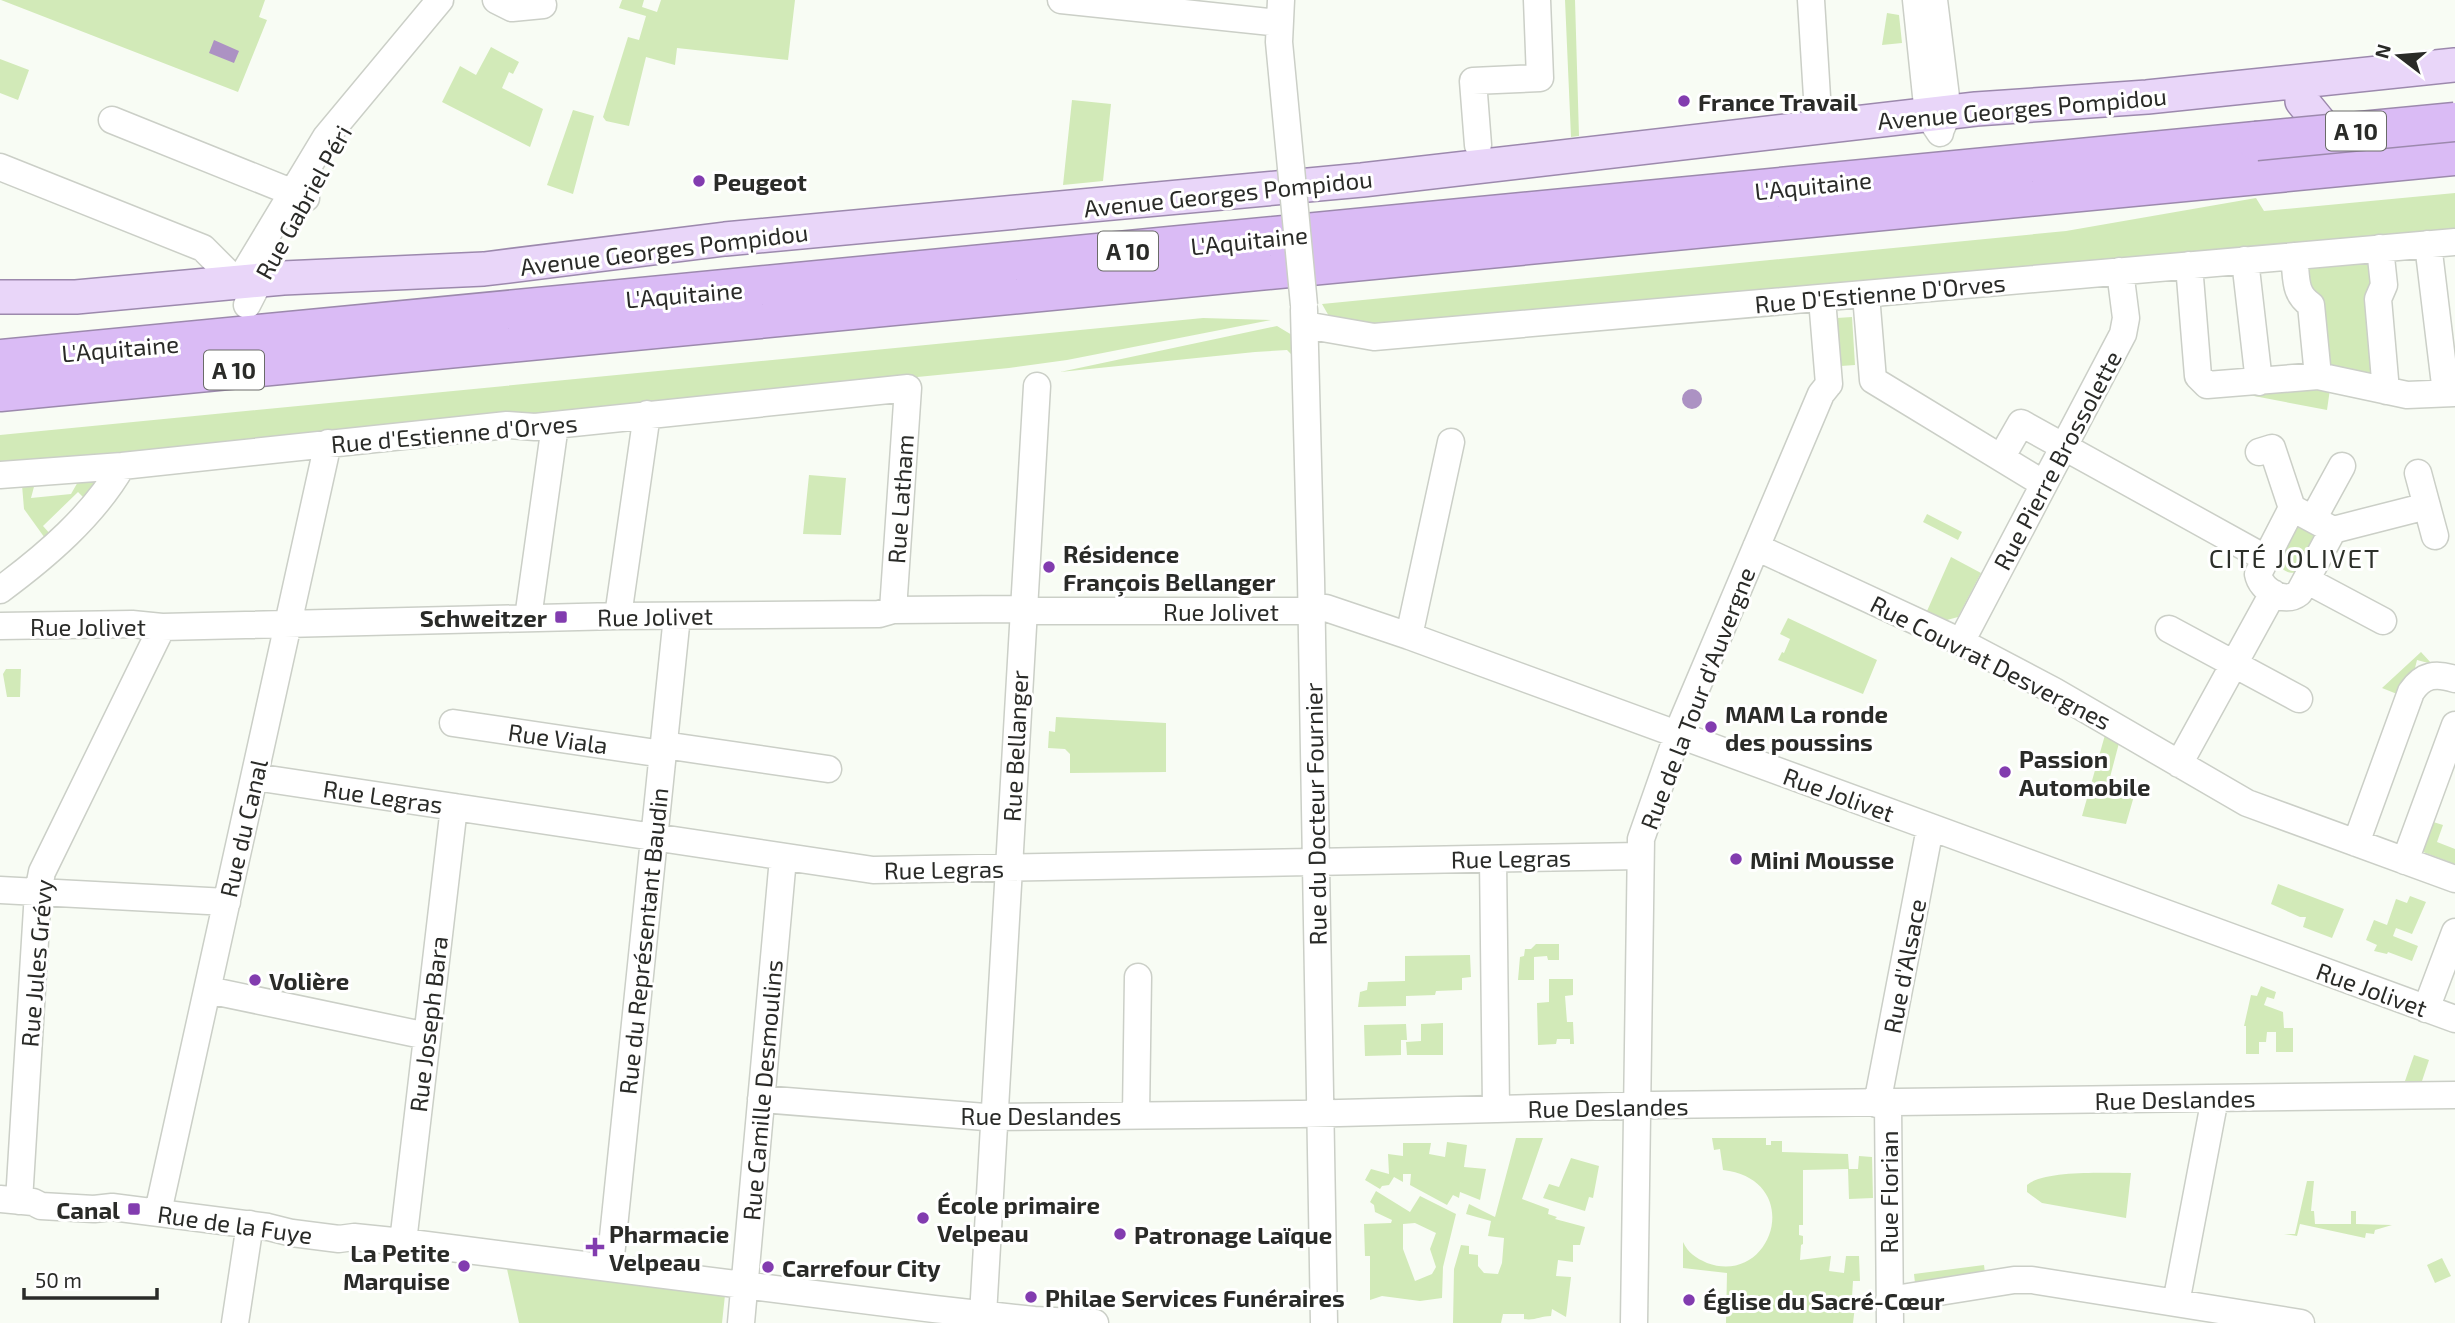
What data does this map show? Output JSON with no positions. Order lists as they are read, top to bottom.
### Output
{
  "streets": {
    "highway": ["A 10", "L'Aquitaine"],
    "main road": ["Avenue Georges Pompidou"],
    "street": [
      "Rue Gabriel Péri",
      "Rue D'Estienne D'Orves",
      "Rue d'Estienne d'Orves",
      "Rue Pierre Brossolette",
      "Rue Latham",
      "Rue Jolivet",
      "Rue Couvrat Desvergnes",
      "Rue de la Tour d'Auvergne",
      "Rue Viala",
      "Rue Bellanger",
      "Rue Legras",
      "Rue du Docteur Fournier",
      "Rue du Canal",
      "Rue du Représentant Baudin",
      "Rue Jules Grévy",
      "Rue d'Alsace",
      "Rue Joseph Bara",
      "Rue Camille Desmoulins",
      "Rue Deslandes",
      "Rue Florian",
      "Rue de la Fuye"
    ]
  },
  "crossings": [
    ["Avenue Georges Pompidou", "Rue Gabriel Péri"],
    ["Rue D'Estienne D'Orves", "Rue Pierre Brossolette"],
    ["Rue D'Estienne D'Orves", "Rue du Docteur Fournier"],
    ["Rue d'Estienne d'Orves", "Rue Latham"],
    ["Rue d'Estienne d'Orves", "Rue du Canal"],
    ["Rue Pierre Brossolette", "Rue Couvrat Desvergnes"],
    ["Rue Latham", "Rue Jolivet"],
    ["Rue Jolivet", "Rue de la Tour d'Auvergne"],
    ["Rue Jolivet", "Rue Bellanger"],
    ["Rue Jolivet", "Rue du Docteur Fournier"],
    ["Rue Jolivet", "Rue du Canal"],
    ["Rue Jolivet", "Rue du Représentant Baudin"],
    ["Rue Jolivet", "Rue Jules Grévy"],
    ["Rue Jolivet", "Rue d'Alsace"],
    ["Rue Couvrat Desvergnes", "Rue de la Tour d'Auvergne"],
    ["Rue de la Tour d'Auvergne", "Rue Legras"],
    ["Rue de la Tour d'Auvergne", "Rue Deslandes"],
    ["Rue Viala", "Rue du Représentant Baudin"],
    ["Rue Bellanger", "Rue Legras"],
    ["Rue Bellanger", "Rue Deslandes"],
    ["Rue Bellanger", "Rue de la Fuye"],
    ["Rue Legras", "Rue du Docteur Fournier"],
    ["Rue Legras", "Rue du Canal"],
    ["Rue Legras", "Rue du Représentant Baudin"],
    ["Rue Legras", "Rue Joseph Bara"],
    ["Rue Legras", "Rue Camille Desmoulins"],
    ["Rue du Docteur Fournier", "Rue Deslandes"],
    ["Rue du Canal", "Rue de la Fuye"],
    ["Rue du Représentant Baudin", "Rue de la Fuye"],
    ["Rue Jules Grévy", "Rue de la Fuye"],
    ["Rue d'Alsace", "Rue Deslandes"],
    ["Rue d'Alsace", "Rue Florian"],
    ["Rue Joseph Bara", "Rue de la Fuye"],
    ["Rue Camille Desmoulins", "Rue Deslandes"],
    ["Rue Camille Desmoulins", "Rue de la Fuye"],
    ["Rue Deslandes", "Rue Florian"]
  ],
  "districts": ["CITÉ JOLIVET"],
  "places": {
    "other": [
      "France Travail",
      "Peugeot",
      "Résidence François Bellanger",
      "MAM La ronde des poussins",
      "Passion Automobile",
      "Mini Mousse",
      "Volière",
      "École primaire Velpeau",
      "Patronage Laïque",
      "La Petite Marquise",
      "Carrefour City",
      "Philae Services Funéraires",
      "Église du Sacré-Cœur"
    ],
    "transit": ["Schweitzer", "Canal"],
    "health": ["Pharmacie Velpeau"]
  },
  "scale_bar": "50 m",
  "north": "left"
}
